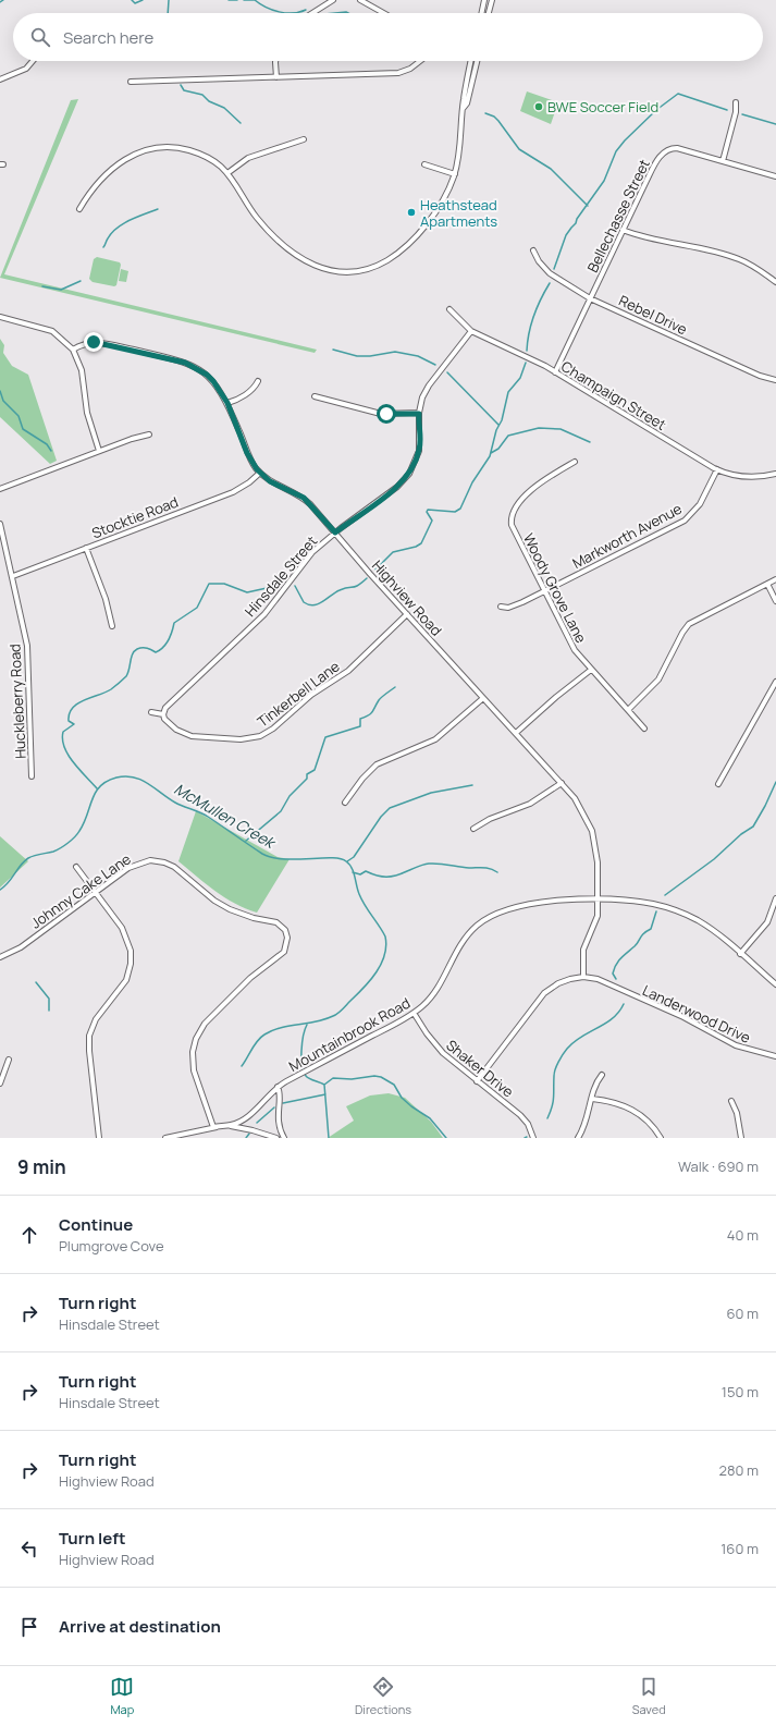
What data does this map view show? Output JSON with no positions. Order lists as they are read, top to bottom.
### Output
{
  "streets": {
    "street": [
      "Bellechasse Street",
      "Rebel Drive",
      "Champaign Street",
      "Stocktie Road",
      "Markworth Avenue",
      "Hinsdale Street",
      "Woody Grove Lane",
      "Highview Road",
      "Tinkerbell Lane",
      "Huckleberry Road",
      "Johnny Cake Lane",
      "Landerwood Drive",
      "Mountainbrook Road",
      "Shaker Drive"
    ]
  },
  "crossings": [
    ["Bellechasse Street", "Rebel Drive"],
    ["Bellechasse Street", "Champaign Street"],
    ["Champaign Street", "Markworth Avenue"],
    ["Champaign Street", "Hinsdale Street"],
    ["Stocktie Road", "Highview Road"],
    ["Stocktie Road", "Huckleberry Road"],
    ["Markworth Avenue", "Woody Grove Lane"],
    ["Hinsdale Street", "Highview Road"],
    ["Hinsdale Street", "Tinkerbell Lane"],
    ["Highview Road", "Tinkerbell Lane"],
    ["Highview Road", "Landerwood Drive"],
    ["Highview Road", "Mountainbrook Road"],
    ["Johnny Cake Lane", "Mountainbrook Road"],
    ["Landerwood Drive", "Shaker Drive"],
    ["Mountainbrook Road", "Shaker Drive"]
  ],
  "water": ["McMullen Creek"],
  "places": ["BWE Soccer Field", "Heathstead Apartments"],
  "page": {
    "search": "Search here",
    "heading": ["9 min", "Walk · 690 m"],
    "list": [
      ["Continue", "Plumgrove Cove", "40 m"],
      ["Turn right", "Hinsdale Street", "60 m"],
      ["Turn right", "Hinsdale Street", "150 m"],
      ["Turn right", "Highview Road", "280 m"],
      ["Turn left", "Highview Road", "160 m"],
      "Arrive at destination"
    ],
    "nav": ["Map", "Directions", "Saved"]
  }
}
